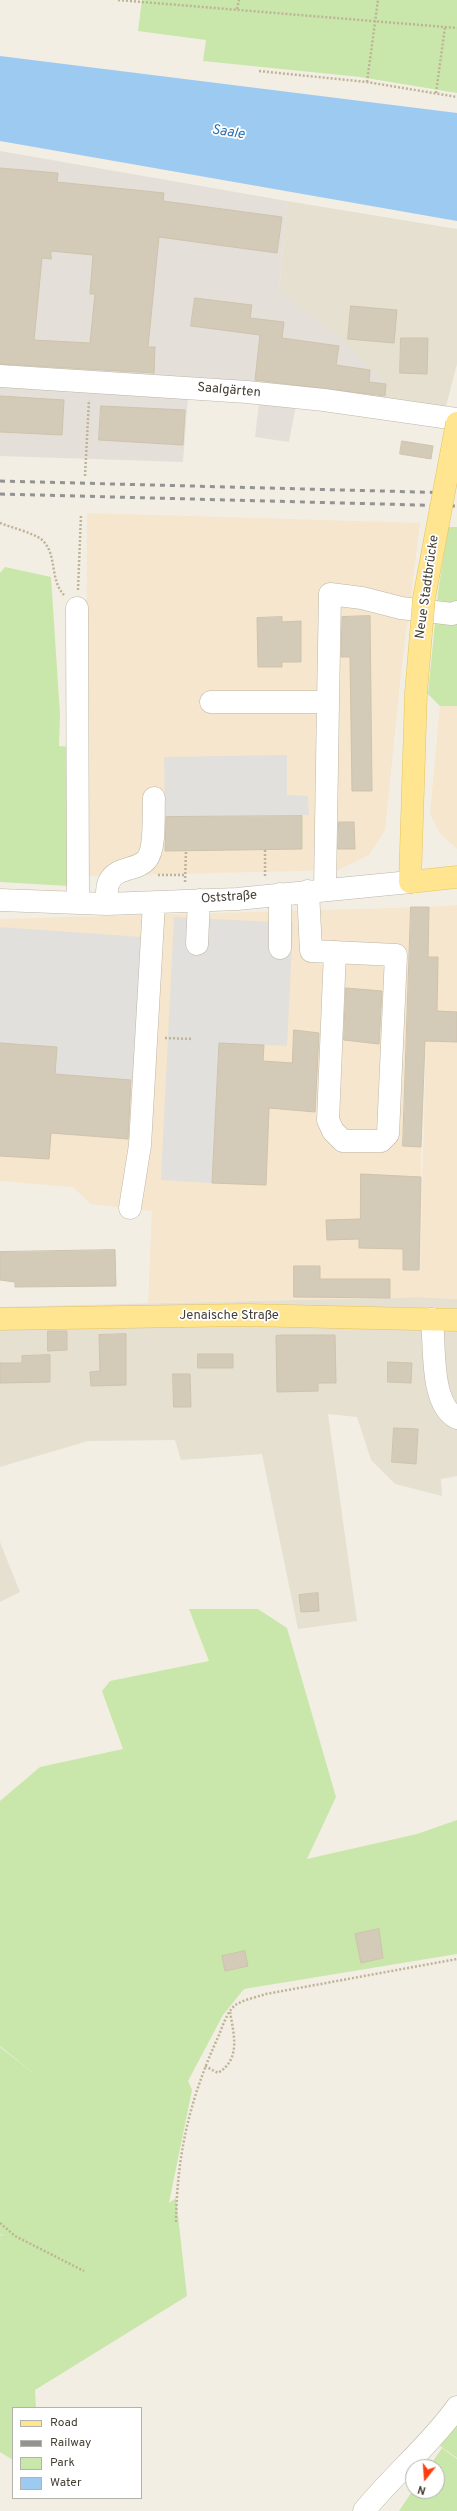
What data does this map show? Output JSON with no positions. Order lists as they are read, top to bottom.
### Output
{
  "streets": {
    "main road": ["Neue Stadtbrücke", "Oststraße", "Jenaische Straße"],
    "street": ["Saalgärten"]
  },
  "crossings": [
    ["Neue Stadtbrücke", "Oststraße"]
  ],
  "water": ["Saale"],
  "legend": [
    "Road",
    "Railway",
    "Park",
    "Water"
  ],
  "north": "bottom"
}
